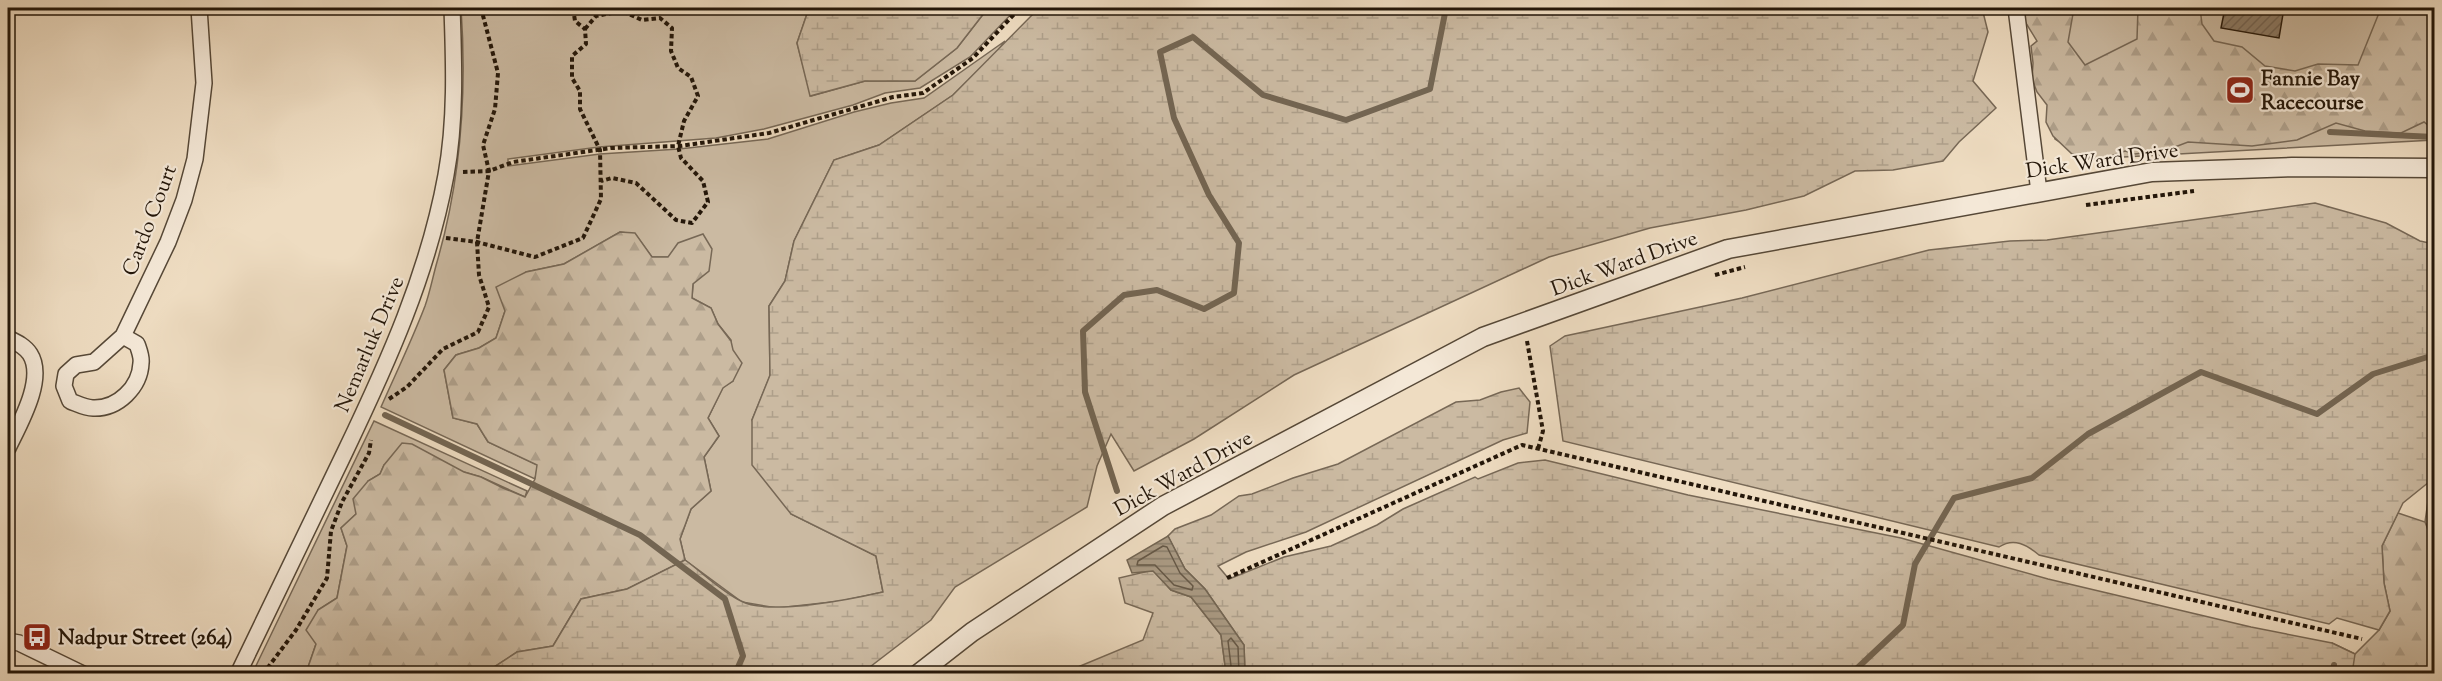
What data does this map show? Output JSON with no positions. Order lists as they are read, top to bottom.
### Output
{
  "streets": {
    "street": ["Dick Ward Drive", "Cardo Court", "Nemarluk Drive"]
  },
  "places": {
    "sports": ["Fannie Bay Racecourse"],
    "bus stop": ["Nadpur Street (264)"]
  }
}
